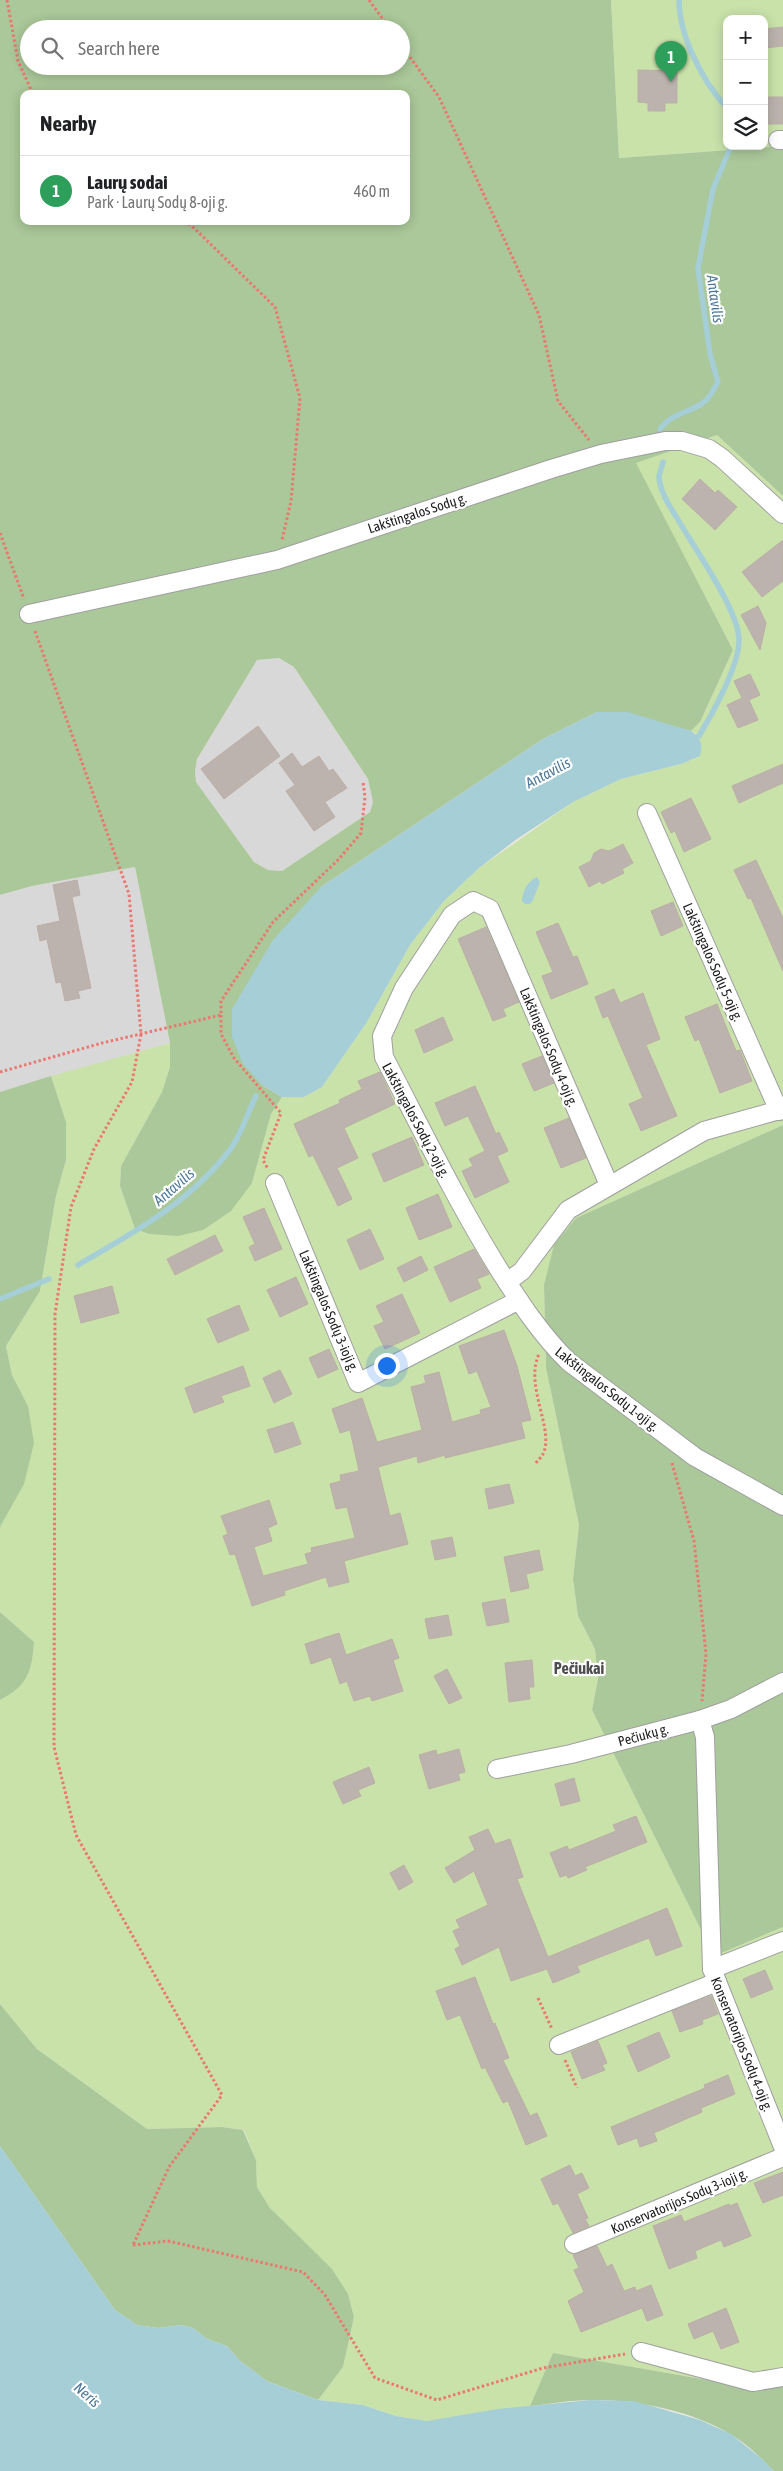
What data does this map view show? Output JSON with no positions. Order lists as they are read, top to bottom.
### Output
{
  "streets": {
    "street": [
      "Lakštingalos Sodų g.",
      "Lakštingalos Sodų 5-oji g.",
      "Lakštingalos Sodų 4-oji g.",
      "Lakštingalos Sodų 2-oji g.",
      "Lakštingalos Sodų 3-ioji g.",
      "Lakštingalos Sodų 1-oji g.",
      "Pečiukų g.",
      "Konservatorijos Sodų 4-oji g.",
      "Konservatorijos Sodų 3-ioji g."
    ]
  },
  "crossings": [
    ["Lakštingalos Sodų 4-oji g.", "Lakštingalos Sodų 2-oji g."],
    ["Lakštingalos Sodų 2-oji g.", "Lakštingalos Sodų 1-oji g."],
    ["Lakštingalos Sodų 3-ioji g.", "Lakštingalos Sodų 1-oji g."]
  ],
  "districts": ["Pečiukai"],
  "water": ["Antavilis", "Neris"],
  "page": {
    "map_buttons": ["+", "−"],
    "search": "Search here",
    "pins": "1",
    "heading": "Nearby",
    "list": [
      {
        "mark": "1",
        "name": "Laurų sodai",
        "note": "Park · Laurų Sodų 8-oji g.",
        "value": "460 m"
      }
    ]
  }
}
